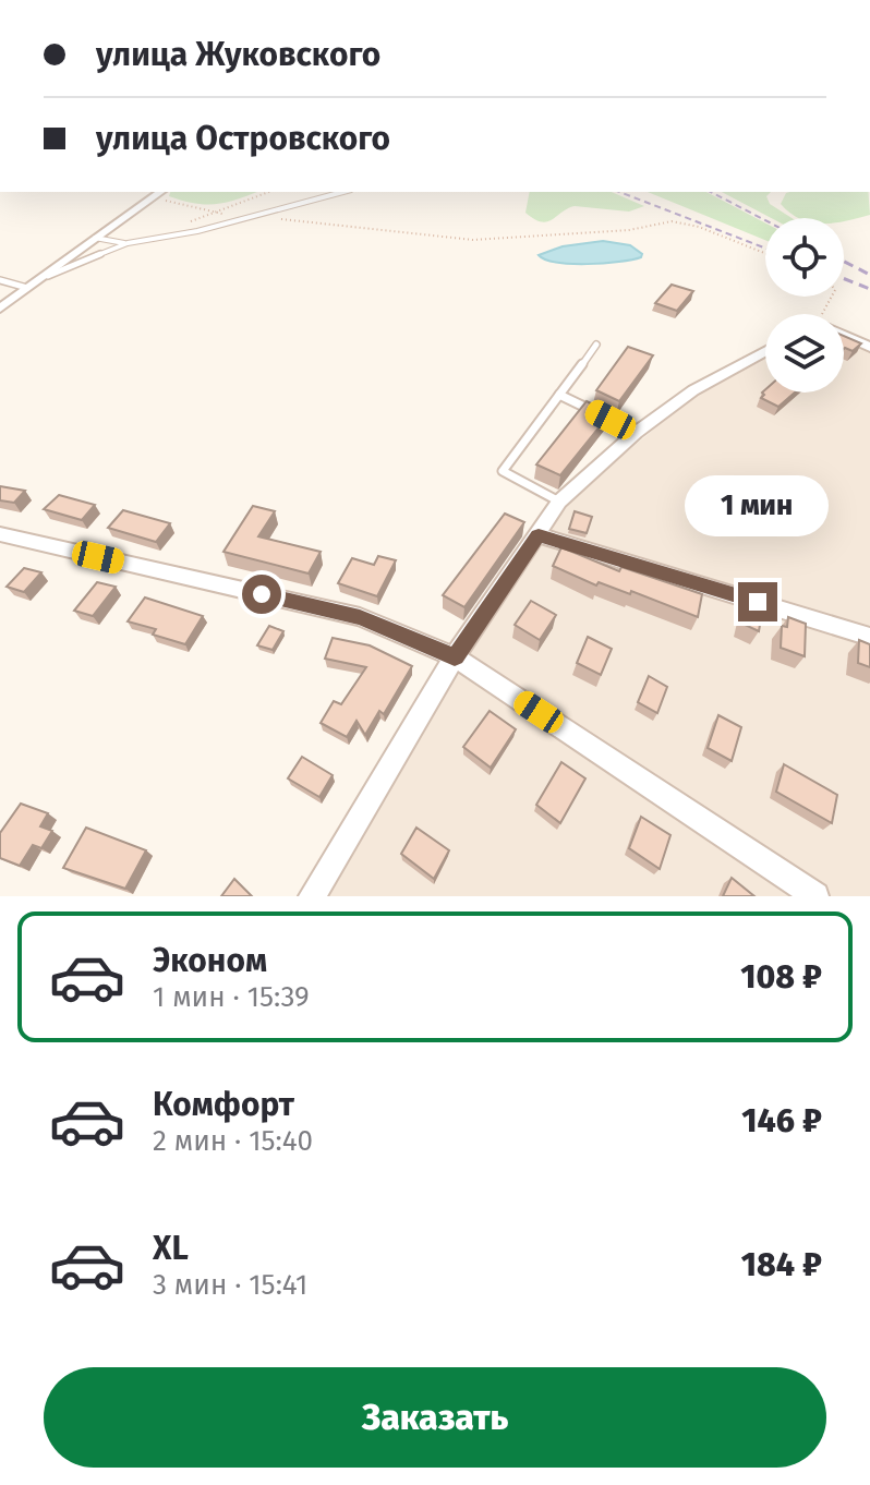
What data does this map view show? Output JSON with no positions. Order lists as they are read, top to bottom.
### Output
{
  "page": {
    "banner": ["улица Жуковского", "улица Островского"],
    "bubble": "1 мин",
    "list": [
      {
        "name": "Эконом",
        "note": "1 мин · 15:39",
        "value": "108 ₽"
      },
      {
        "name": "Комфорт",
        "note": "2 мин · 15:40",
        "value": "146 ₽"
      },
      {
        "name": "XL",
        "note": "3 мин · 15:41",
        "value": "184 ₽"
      }
    ],
    "buttons": "Заказать"
  }
}
